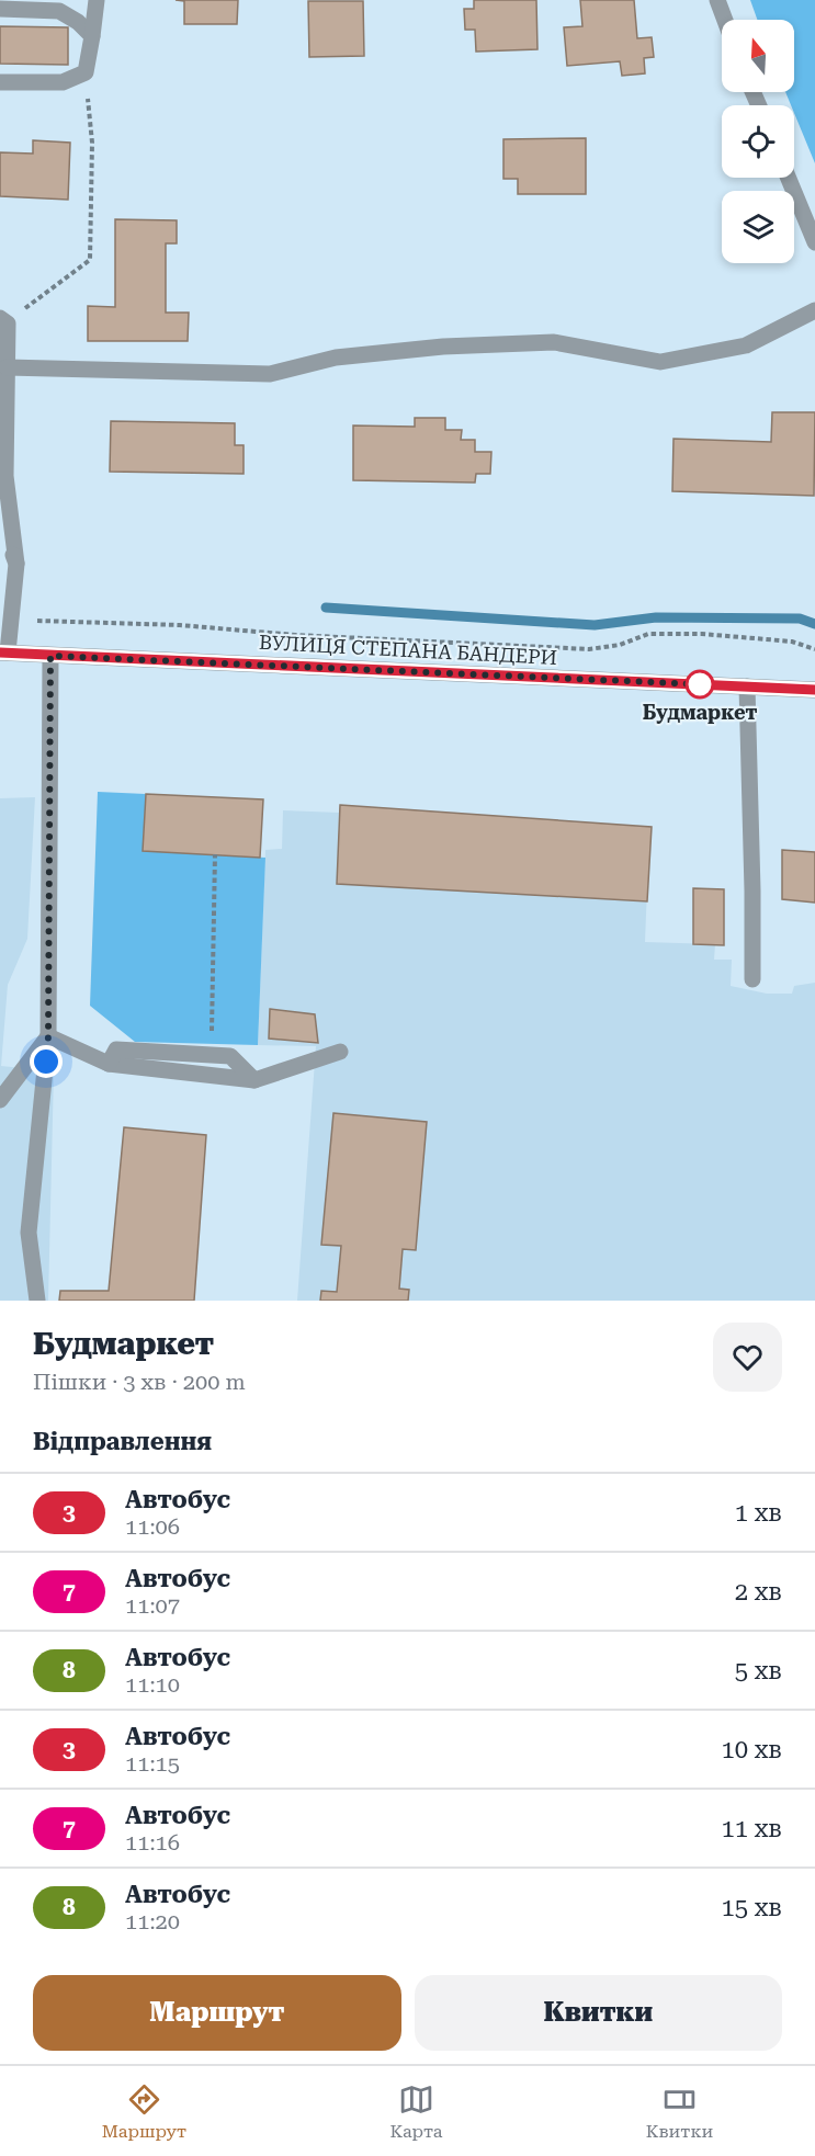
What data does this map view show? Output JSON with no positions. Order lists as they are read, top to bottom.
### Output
{
  "streets": {
    "street": ["ВУЛИЦЯ СТЕПАНА БАНДЕРИ"]
  },
  "places": ["Будмаркет"],
  "lines": ["bus line 3"],
  "north": "top",
  "page": {
    "heading": [
      ["Будмаркет", "Пішки · 3 хв · 200 m"],
      "Відправлення"
    ],
    "list": [
      {
        "mark": "3",
        "name": "Автобус",
        "note": "11:06",
        "value": "1 хв"
      },
      {
        "mark": "7",
        "name": "Автобус",
        "note": "11:07",
        "value": "2 хв"
      },
      {
        "mark": "8",
        "name": "Автобус",
        "note": "11:10",
        "value": "5 хв"
      },
      {
        "mark": "3",
        "name": "Автобус",
        "note": "11:15",
        "value": "10 хв"
      },
      {
        "mark": "7",
        "name": "Автобус",
        "note": "11:16",
        "value": "11 хв"
      },
      {
        "mark": "8",
        "name": "Автобус",
        "note": "11:20",
        "value": "15 хв"
      }
    ],
    "buttons": ["Маршрут", "Квитки"],
    "tabs": ["Маршрут", "Карта", "Квитки"]
  }
}
